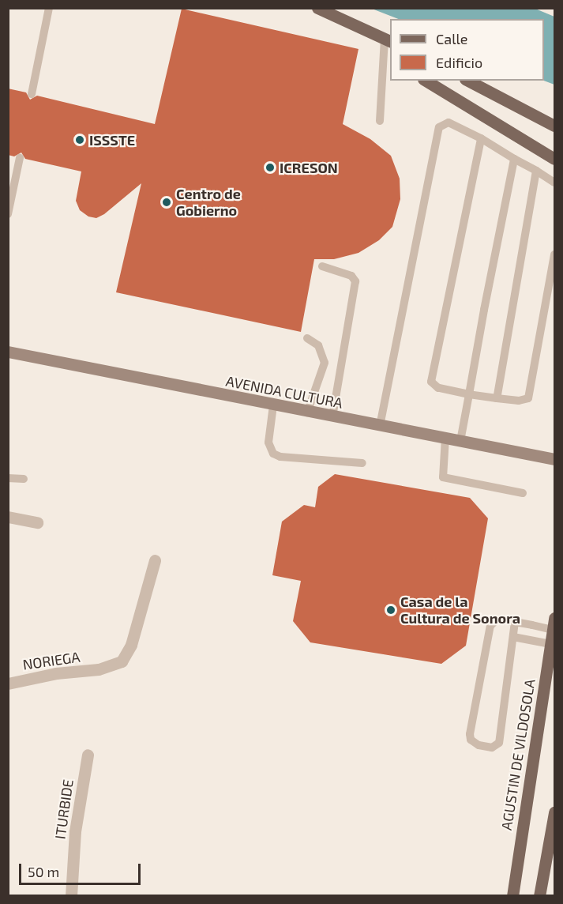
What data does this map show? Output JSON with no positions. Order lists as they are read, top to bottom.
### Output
{
  "streets": {
    "main road": ["AGUSTIN DE VILDOSOLA"],
    "street": ["AVENIDA CULTURA", "NORIEGA", "ITURBIDE"]
  },
  "places": [
    "ISSSTE",
    "ICRESON",
    "Centro de Gobierno",
    "Casa de la Cultura de Sonora"
  ],
  "legend": ["Calle", "Edificio"],
  "scale_bar": "50 m"
}
